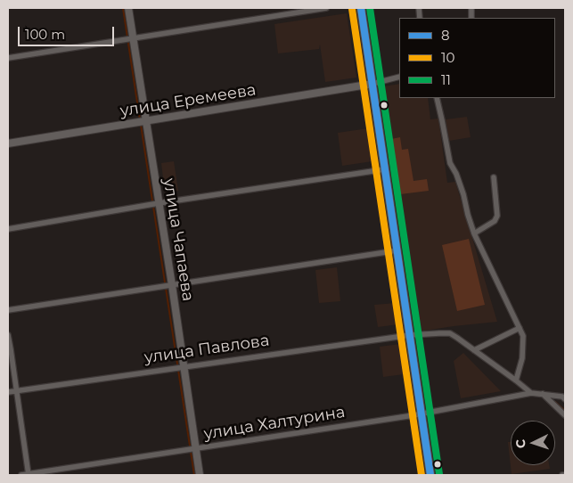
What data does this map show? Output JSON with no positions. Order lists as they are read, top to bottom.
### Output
{
  "streets": {
    "street": [
      "улица Еремеева",
      "улица Чапаева",
      "улица Павлова",
      "улица Халтурина"
    ]
  },
  "crossings": [
    ["улица Еремеева", "улица Чапаева"],
    ["улица Чапаева", "улица Павлова"],
    ["улица Чапаева", "улица Халтурина"],
    ["улица Павлова", "улица Халтурина"]
  ],
  "lines": ["transit line 8", "transit line 11", "transit line 10"],
  "legend": ["8", "10", "11"],
  "scale_bar": "100 m",
  "north": "left"
}
